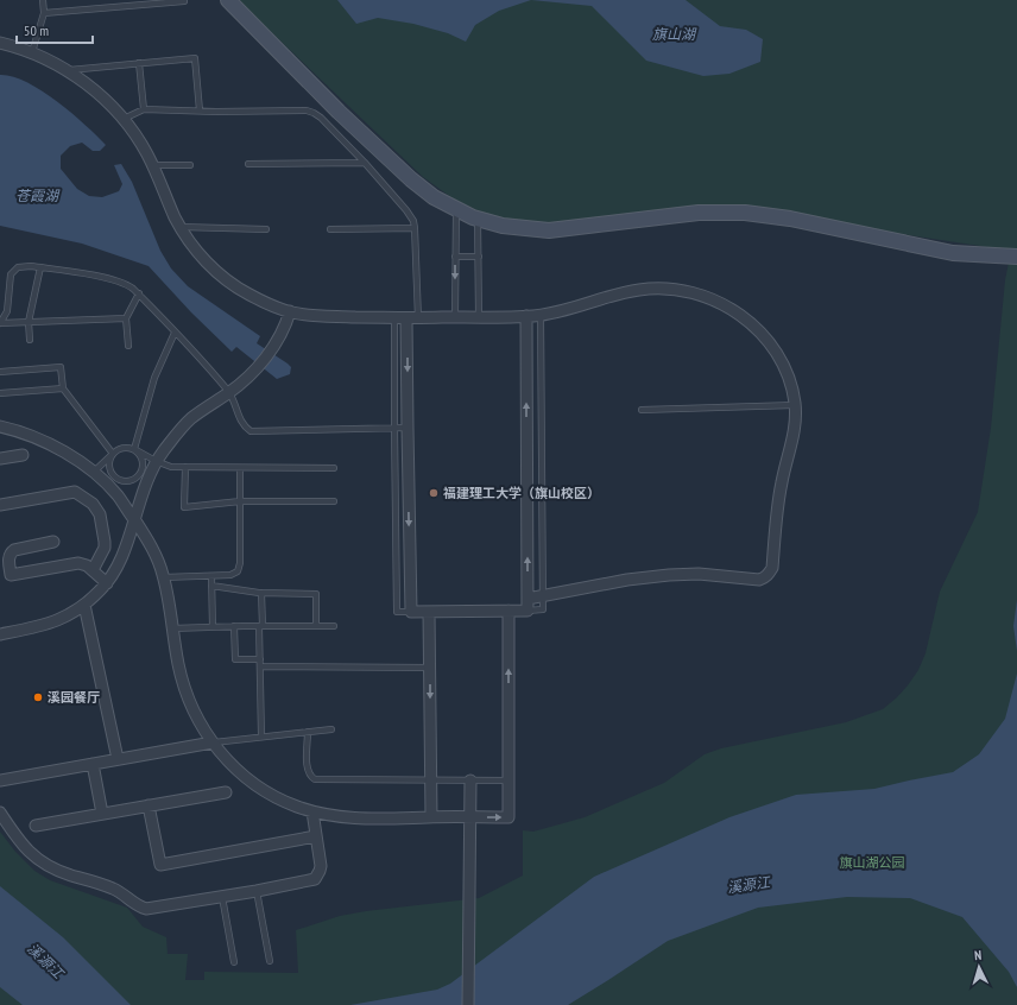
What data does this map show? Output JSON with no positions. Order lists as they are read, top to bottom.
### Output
{
  "water": ["旗山湖", "苍霞湖", "溪源江"],
  "parks": ["旗山湖公园"],
  "places": ["福建理工大学（旗山校区）", "溪园餐厅"],
  "scale_bar": "50 m",
  "north": "top"
}
